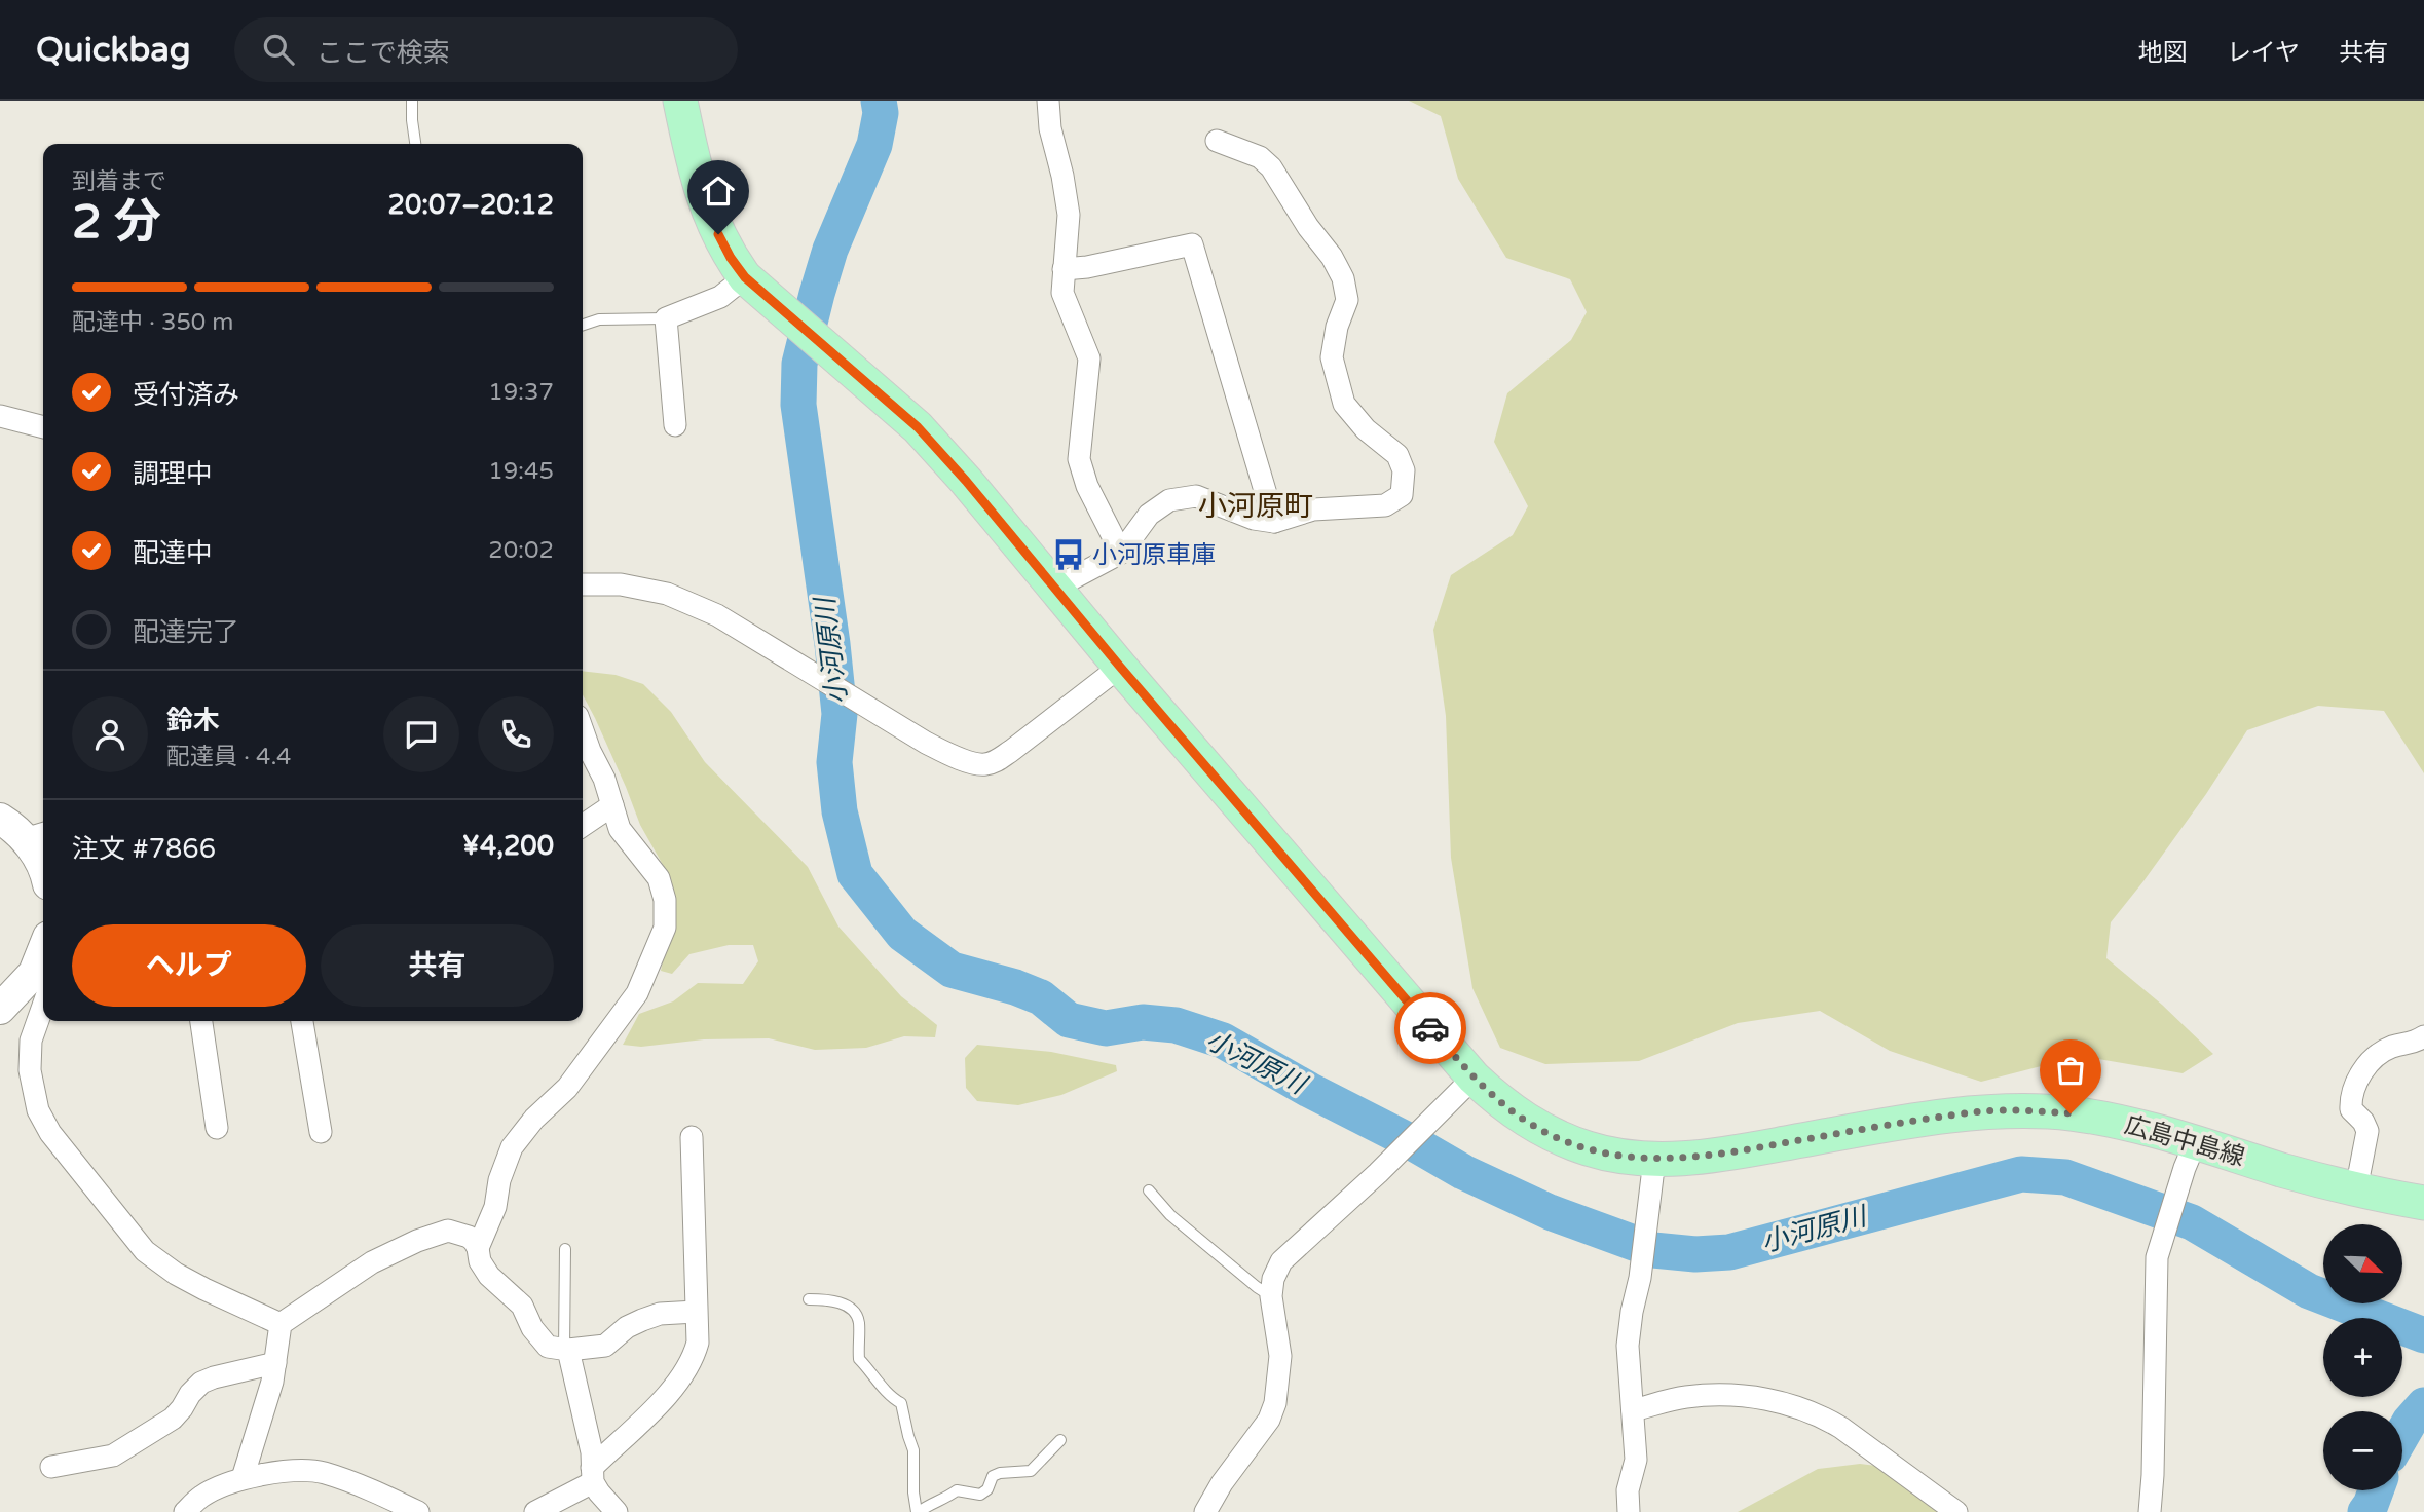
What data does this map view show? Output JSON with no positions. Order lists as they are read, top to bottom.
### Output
{
  "streets": {
    "main road": ["広島中島線"]
  },
  "districts": ["小河原町"],
  "water": ["小河原川"],
  "places": {
    "bus stop": ["小河原車庫"]
  },
  "north": "bottom right",
  "page": {
    "header": "Quickbag",
    "search": "ここで検索",
    "nav": ["地図", "レイヤ", "共有"],
    "heading": ["2 分", "到着まで", "20:07–20:12"],
    "panel": [
      "鈴木",
      "配達員 · 4.4",
      "注文 #7866",
      "¥4,200"
    ],
    "bar": "配達中 · 350 m",
    "list": [
      ["受付済み", "19:37"],
      ["調理中", "19:45"],
      ["配達中", "20:02"],
      "配達完了"
    ],
    "buttons": ["ヘルプ", "共有"],
    "map_buttons": ["+", "−"]
  }
}
